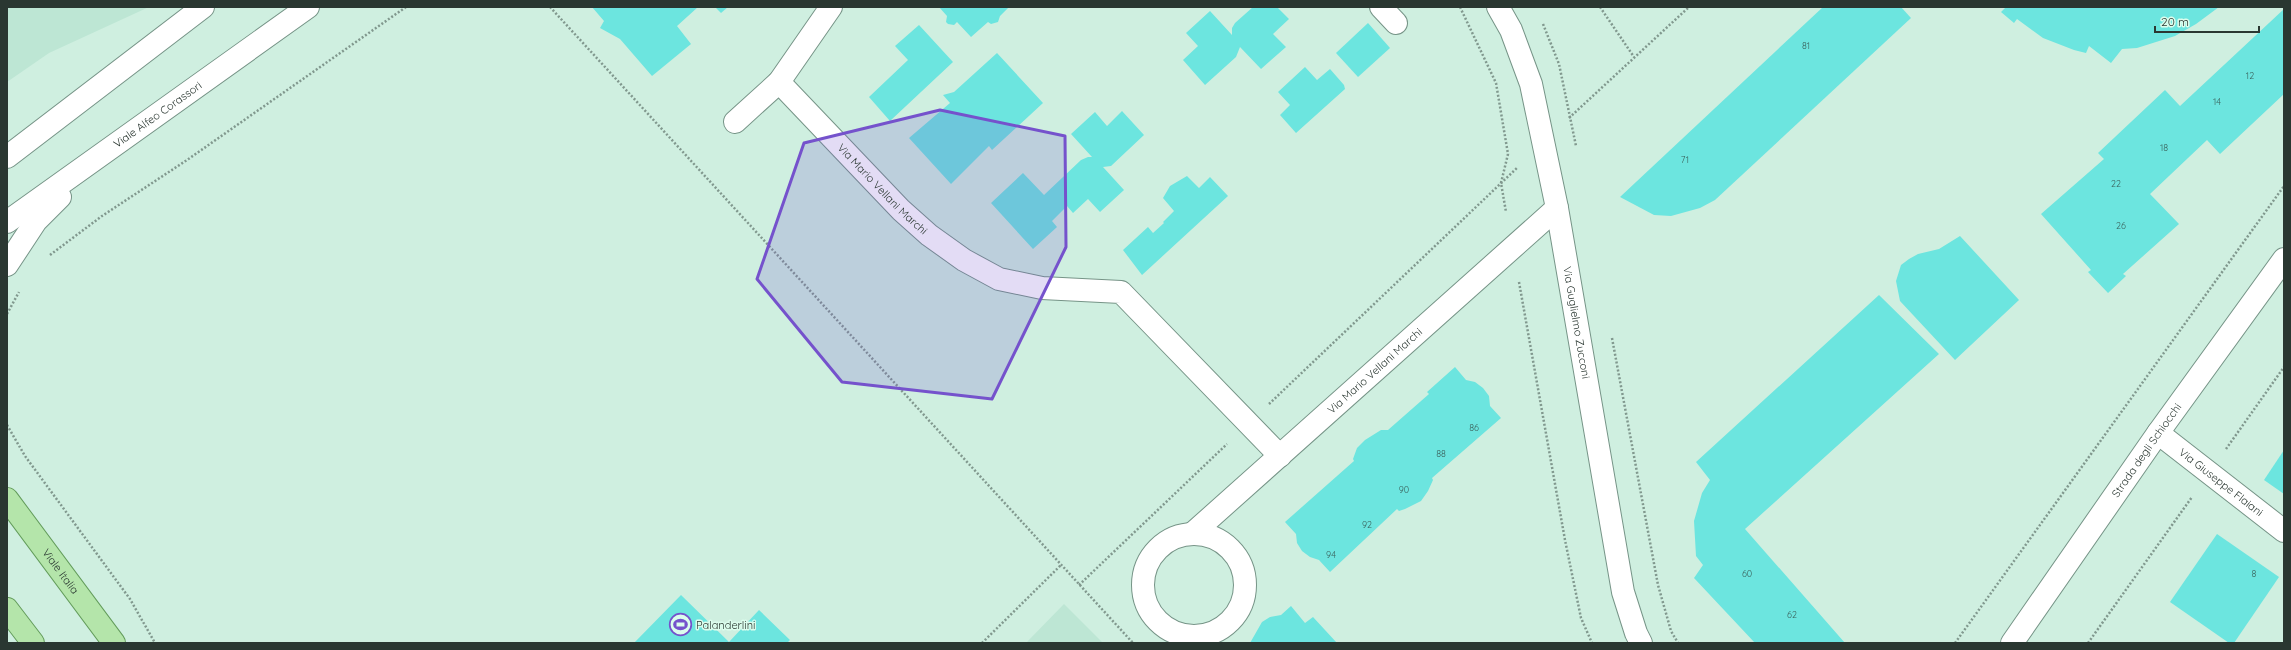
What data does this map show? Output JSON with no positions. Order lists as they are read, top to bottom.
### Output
{
  "streets": {
    "main road": ["Viale Italia"],
    "street": [
      "Viale Alfeo Corassori",
      "Via Mario Vellani Marchi",
      "Via Guglielmo Zucconi",
      "Strada degli Schiocchi",
      "Via Giuseppe Flaiani"
    ]
  },
  "crossings": [
    ["Via Mario Vellani Marchi", "Via Guglielmo Zucconi"],
    ["Strada degli Schiocchi", "Via Giuseppe Flaiani"]
  ],
  "places": {
    "sports": ["Palanderlini"]
  },
  "house_numbers": [
    "81",
    "12",
    "14",
    "18",
    "71",
    "22",
    "26",
    "86",
    "88",
    "90",
    "92",
    "94",
    "60",
    "8",
    "62"
  ],
  "scale_bar": "20 m"
}
